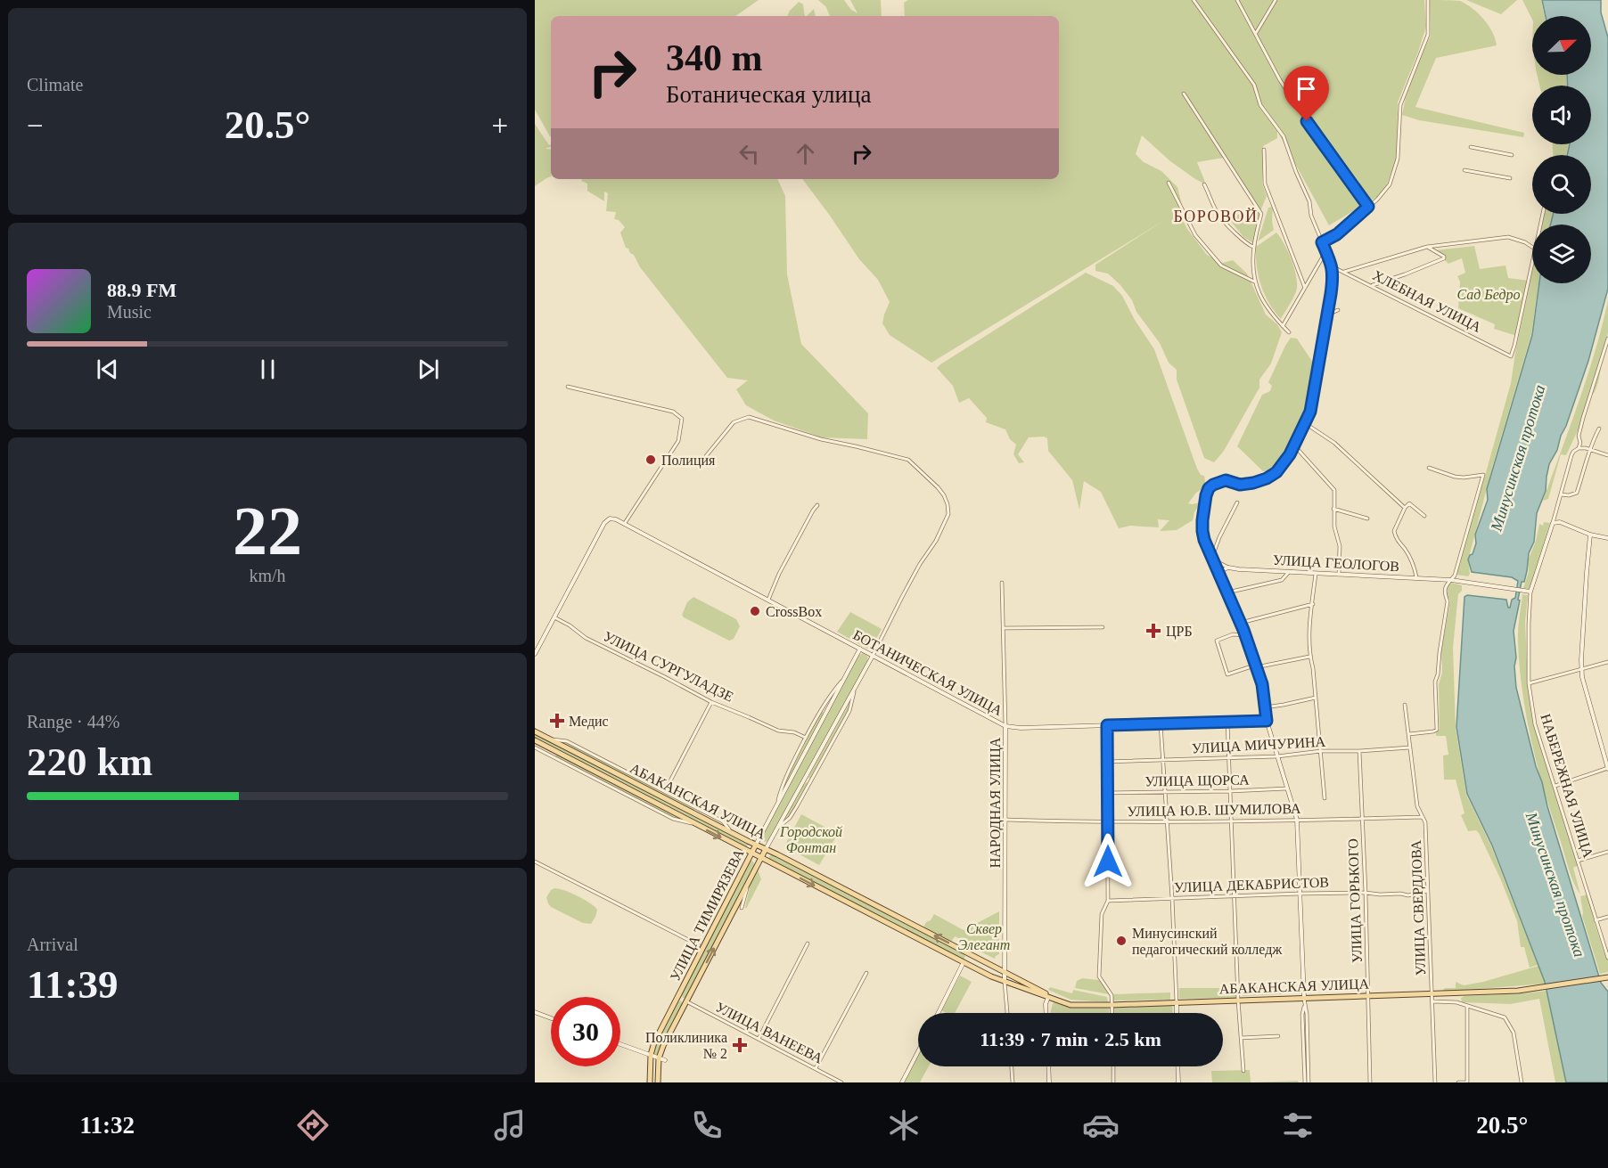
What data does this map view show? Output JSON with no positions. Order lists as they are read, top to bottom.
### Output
{
  "streets": {
    "main road": ["АБАКАНСКАЯ УЛИЦА", "УЛИЦА ТИМИРЯЗЕВА"],
    "street": [
      "ХЛЕБНАЯ УЛИЦА",
      "УЛИЦА ГЕОЛОГОВ",
      "УЛИЦА СУРГУЛАДЗЕ",
      "БОТАНИЧЕСКАЯ УЛИЦА",
      "УЛИЦА МИЧУРИНА",
      "УЛИЦА ЩОРСА",
      "НАБЕРЕЖНАЯ УЛИЦА",
      "НАРОДНАЯ УЛИЦА",
      "УЛИЦА Ю.В. ШУМИЛОВА",
      "УЛИЦА ДЕКАБРИСТОВ",
      "УЛИЦА ГОРЬКОГО",
      "УЛИЦА СВЕРДЛОВА",
      "УЛИЦА ВАНЕЕВА"
    ]
  },
  "crossings": [
    ["УЛИЦА ГЕОЛОГОВ", "НАБЕРЕЖНАЯ УЛИЦА"],
    ["УЛИЦА СУРГУЛАДЗЕ", "БОТАНИЧЕСКАЯ УЛИЦА"],
    ["БОТАНИЧЕСКАЯ УЛИЦА", "НАРОДНАЯ УЛИЦА"],
    ["БОТАНИЧЕСКАЯ УЛИЦА", "УЛИЦА ТИМИРЯЗЕВА"],
    ["УЛИЦА МИЧУРИНА", "УЛИЦА ГОРЬКОГО"],
    ["УЛИЦА МИЧУРИНА", "УЛИЦА СВЕРДЛОВА"],
    ["АБАКАНСКАЯ УЛИЦА", "НАРОДНАЯ УЛИЦА"],
    ["АБАКАНСКАЯ УЛИЦА", "УЛИЦА ГОРЬКОГО"],
    ["АБАКАНСКАЯ УЛИЦА", "УЛИЦА СВЕРДЛОВА"],
    ["АБАКАНСКАЯ УЛИЦА", "УЛИЦА ТИМИРЯЗЕВА"],
    ["НАРОДНАЯ УЛИЦА", "УЛИЦА Ю.В. ШУМИЛОВА"],
    ["УЛИЦА Ю.В. ШУМИЛОВА", "УЛИЦА ГОРЬКОГО"],
    ["УЛИЦА Ю.В. ШУМИЛОВА", "УЛИЦА СВЕРДЛОВА"],
    ["УЛИЦА ДЕКАБРИСТОВ", "УЛИЦА ГОРЬКОГО"],
    ["УЛИЦА ДЕКАБРИСТОВ", "УЛИЦА СВЕРДЛОВА"],
    ["УЛИЦА ТИМИРЯЗЕВА", "УЛИЦА ВАНЕЕВА"]
  ],
  "districts": ["БОРОВОЙ"],
  "water": ["Минусинская протока"],
  "parks": ["Сад Бедро", "Городской Фонтан", "Сквер Элегант"],
  "places": {
    "other": ["Полиция", "CrossBox", "Минусинский педагогический колледж"],
    "health": ["ЦРБ", "Медис", "Поликлиника № 2"]
  },
  "north": "top right",
  "page": {
    "tile": [
      "Climate",
      ["22", "km/h"],
      ["Range · 44%", "220 km"],
      ["Arrival", "11:39"]
    ],
    "turn": ["340 m", "Ботаническая улица"],
    "heat": ["−", "20.5°", "+"],
    "song": ["88.9 FM", "Music"],
    "limit": "30",
    "trip": "11:39 · 7 min · 2.5 km",
    "tabs": ["11:32", "20.5°"]
  }
}
